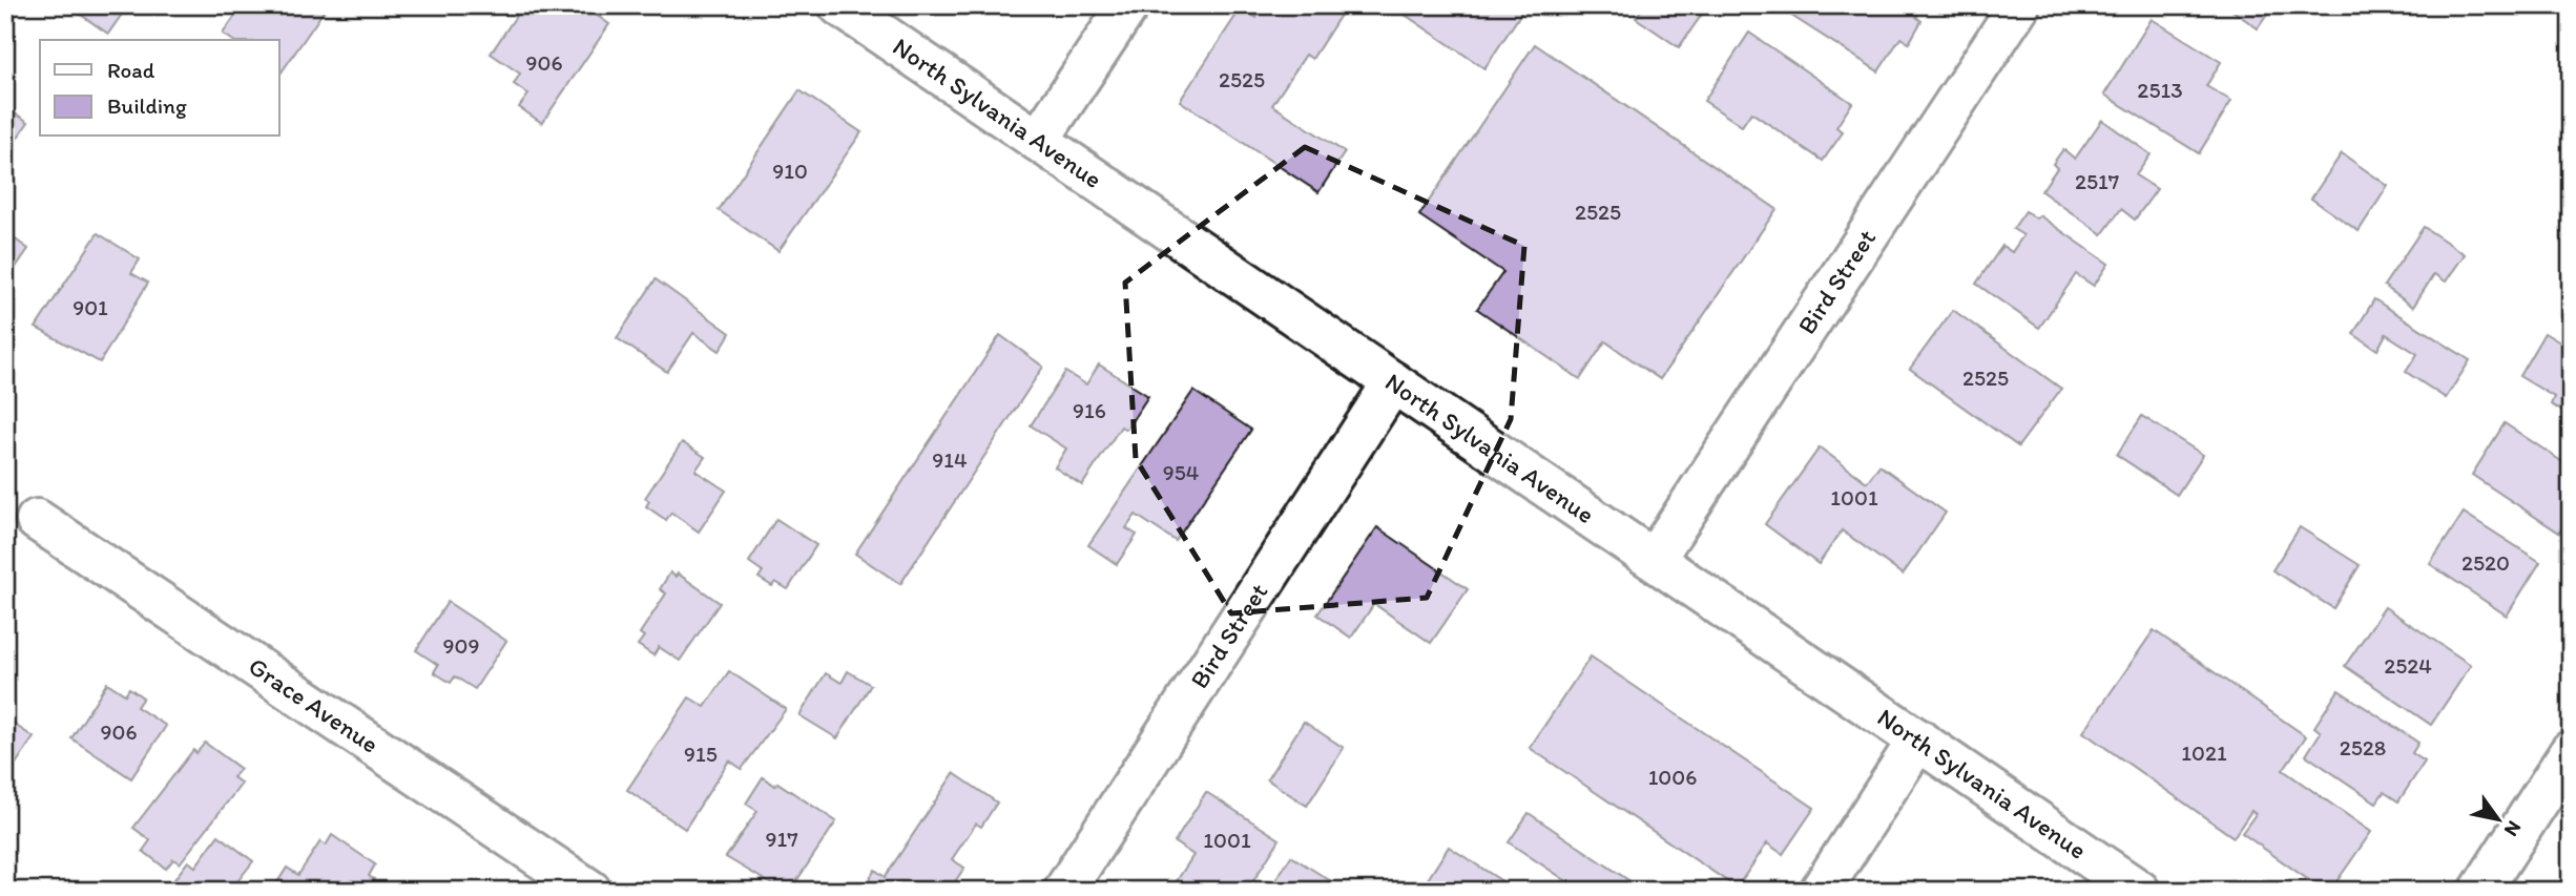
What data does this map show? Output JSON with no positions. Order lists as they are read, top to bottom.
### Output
{
  "streets": {
    "street": ["North Sylvania Avenue", "Bird Street", "Grace Avenue"]
  },
  "crossings": [
    ["North Sylvania Avenue", "Bird Street"]
  ],
  "house_numbers": [
    "906",
    "2525",
    "2513",
    "910",
    "2517",
    "2525",
    "901",
    "2525",
    "916",
    "914",
    "954",
    "1001",
    "2520",
    "909",
    "2524",
    "906",
    "2528",
    "1021",
    "915",
    "1006",
    "917",
    "1001"
  ],
  "legend": ["Road", "Building"],
  "north": "bottom right"
}
